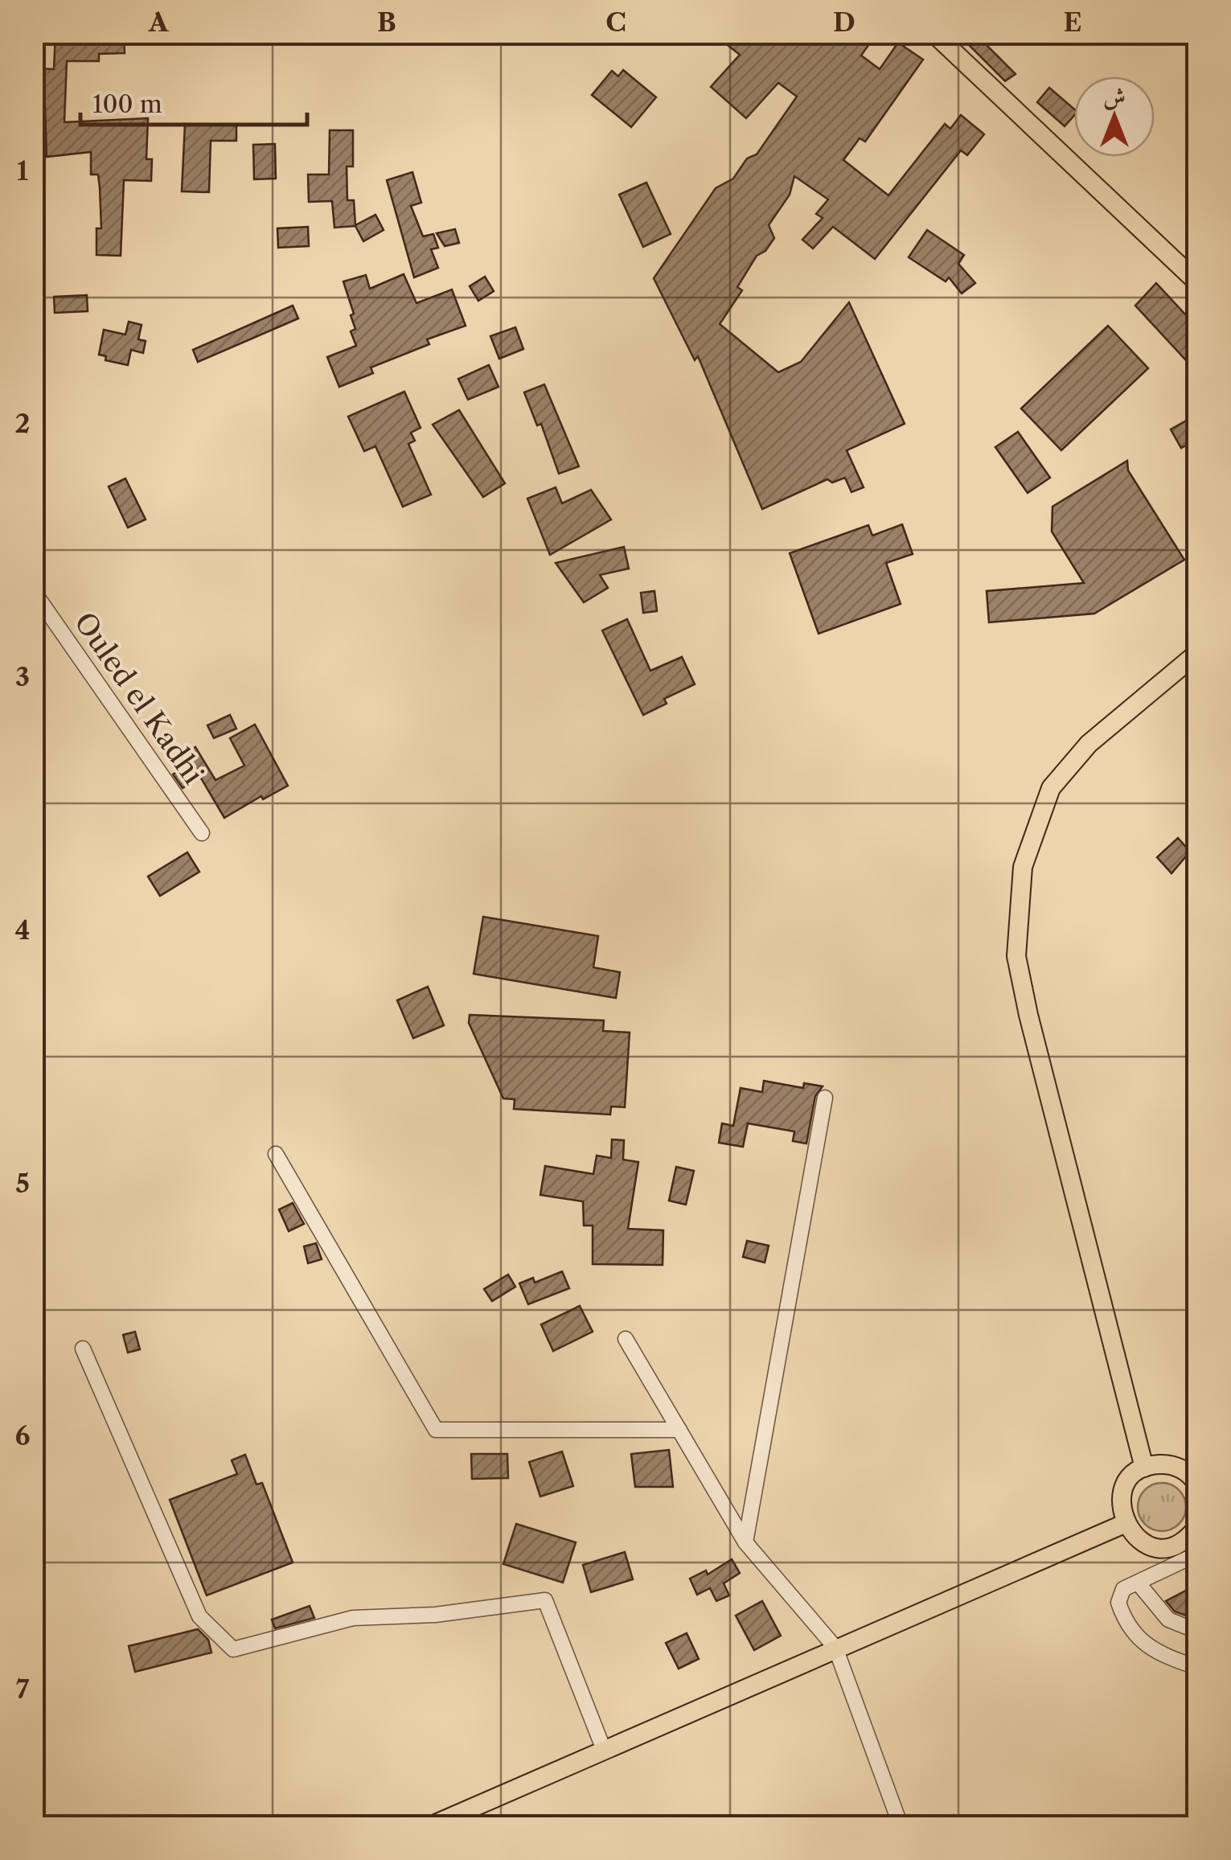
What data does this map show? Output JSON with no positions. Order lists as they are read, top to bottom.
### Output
{
  "streets": {
    "street": ["Ouled el Kadhi"]
  },
  "scale_bar": "100 m",
  "north": "top",
  "grid": {
    "columns": [
      "A",
      "B",
      "C",
      "D",
      "E"
    ],
    "rows": [
      "1",
      "2",
      "3",
      "4",
      "5",
      "6",
      "7"
    ]
  }
}
